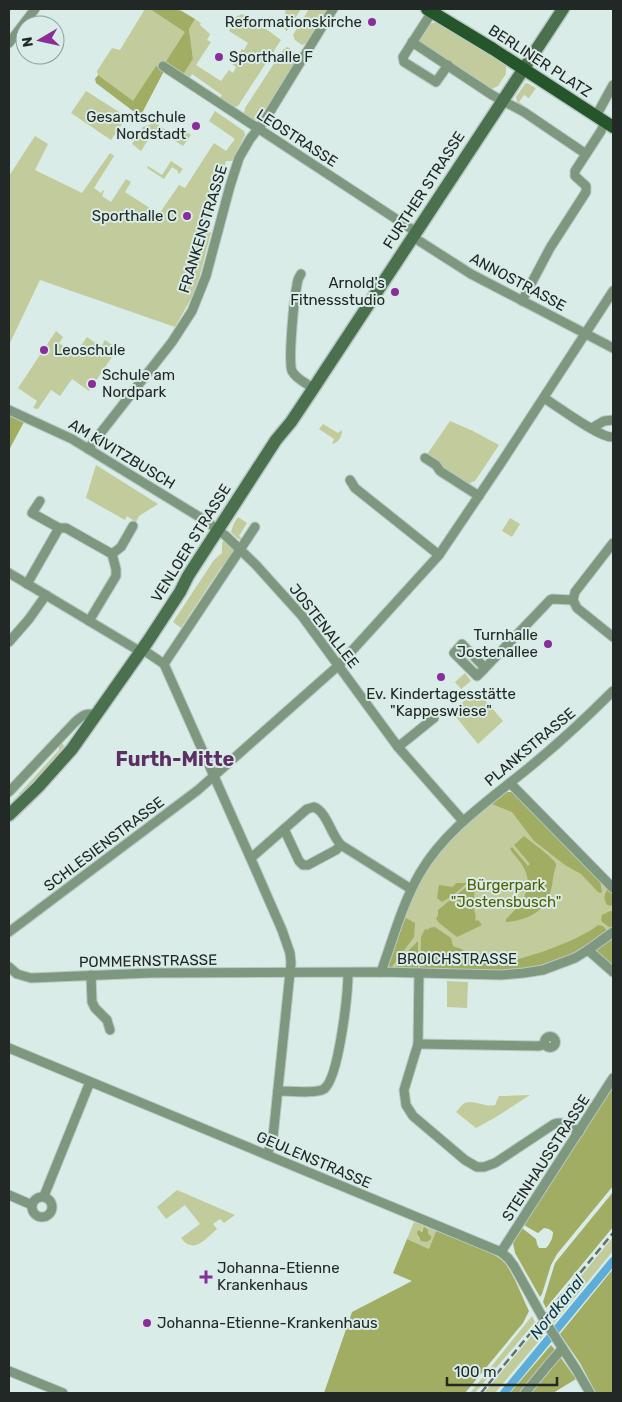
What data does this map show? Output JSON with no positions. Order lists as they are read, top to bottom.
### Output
{
  "streets": {
    "main road": ["BERLINER PLATZ", "FURTHER STRASSE", "VENLOER STRASSE"],
    "street": [
      "LEOSTRASSE",
      "FRANKENSTRASSE",
      "ANNOSTRASSE",
      "AM KIVITZBUSCH",
      "JOSTENALLEE",
      "PLANKSTRASSE",
      "SCHLESIENSTRASSE",
      "BROICHSTRASSE",
      "POMMERNSTRASSE",
      "STEINHAUSSTRASSE",
      "GEULENSTRASSE"
    ]
  },
  "crossings": [
    ["BERLINER PLATZ", "FURTHER STRASSE"],
    ["LEOSTRASSE", "FURTHER STRASSE"],
    ["LEOSTRASSE", "FRANKENSTRASSE"],
    ["LEOSTRASSE", "ANNOSTRASSE"],
    ["FURTHER STRASSE", "ANNOSTRASSE"],
    ["FURTHER STRASSE", "VENLOER STRASSE"],
    ["FRANKENSTRASSE", "AM KIVITZBUSCH"],
    ["ANNOSTRASSE", "SCHLESIENSTRASSE"],
    ["AM KIVITZBUSCH", "VENLOER STRASSE"],
    ["AM KIVITZBUSCH", "JOSTENALLEE"],
    ["VENLOER STRASSE", "JOSTENALLEE"],
    ["JOSTENALLEE", "PLANKSTRASSE"],
    ["JOSTENALLEE", "SCHLESIENSTRASSE"],
    ["PLANKSTRASSE", "BROICHSTRASSE"],
    ["BROICHSTRASSE", "POMMERNSTRASSE"],
    ["STEINHAUSSTRASSE", "GEULENSTRASSE"]
  ],
  "districts": ["Furth-Mitte"],
  "water": ["Nordkanal"],
  "parks": ["Bürgerpark \"Jostensbusch\""],
  "places": {
    "other": [
      "Reformationskirche",
      "Sporthalle F",
      "Gesamtschule Nordstadt",
      "Sporthalle C",
      "Arnold's Fitnessstudio",
      "Leoschule",
      "Schule am Nordpark",
      "Turnhalle Jostenallee",
      "Ev. Kindertagesstätte \"Kappeswiese\"",
      "Johanna-Etienne-Krankenhaus"
    ],
    "health": ["Johanna-Etienne Krankenhaus"]
  },
  "scale_bar": "100 m",
  "north": "left"
}
